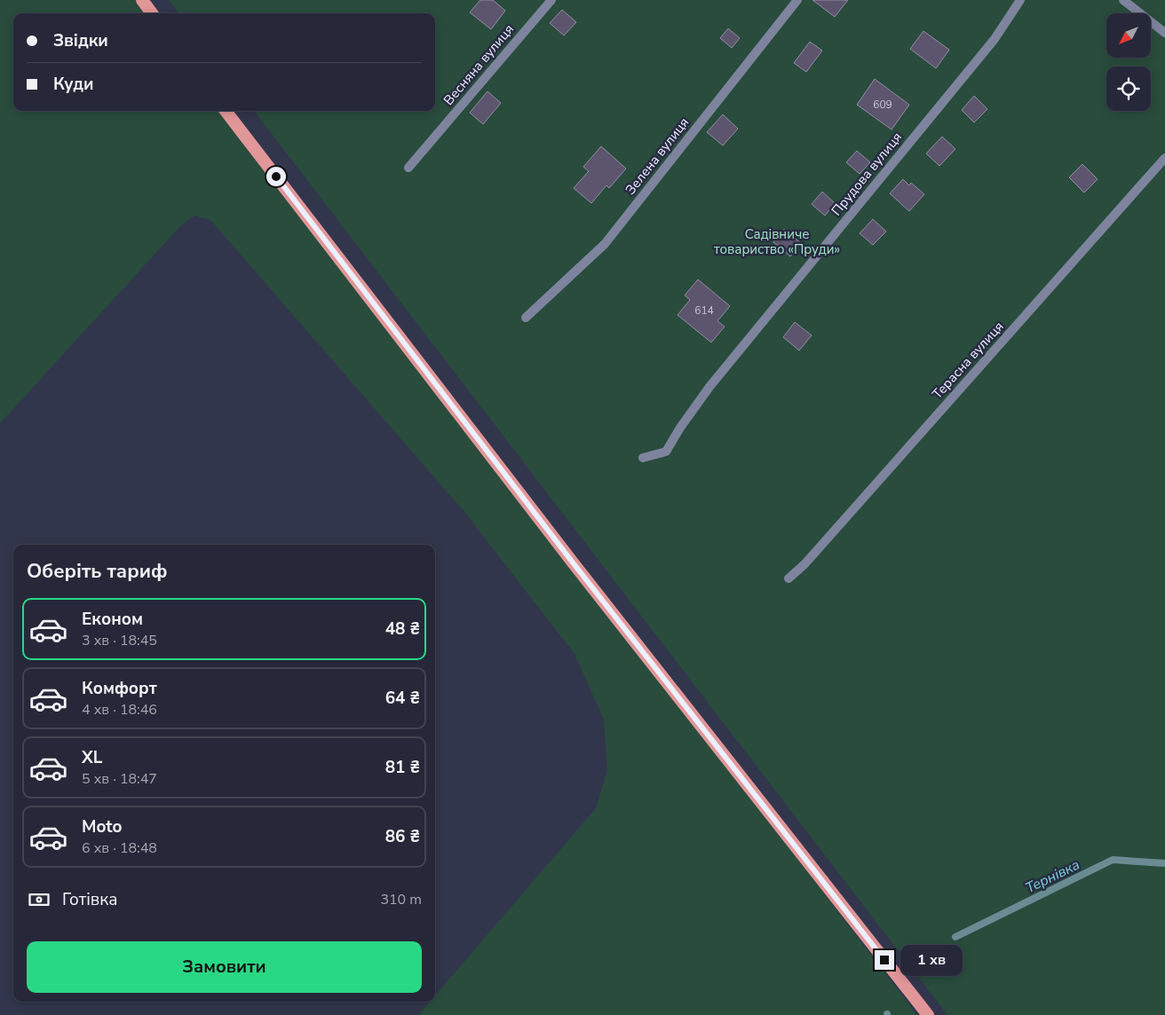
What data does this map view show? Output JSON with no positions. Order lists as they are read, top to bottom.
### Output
{
  "streets": {
    "lane": [
      "Весняна вулиця",
      "Зелена вулиця",
      "Прудова вулиця",
      "Терасна вулиця"
    ]
  },
  "water": ["Тернівка"],
  "parks": ["Садівниче товариство «Пруди»"],
  "house_numbers": ["609", "614"],
  "north": "bottom left",
  "page": {
    "banner": ["Звідки", "Куди"],
    "heading": "Оберіть тариф",
    "list": [
      {
        "name": "Економ",
        "note": "3 хв · 18:45",
        "value": "48 ₴"
      },
      {
        "name": "Комфорт",
        "note": "4 хв · 18:46",
        "value": "64 ₴"
      },
      {
        "name": "XL",
        "note": "5 хв · 18:47",
        "value": "81 ₴"
      },
      {
        "name": "Moto",
        "note": "6 хв · 18:48",
        "value": "86 ₴"
      }
    ],
    "pay": ["Готівка", "310 m"],
    "buttons": "Замовити",
    "bubble": "1 хв"
  }
}
